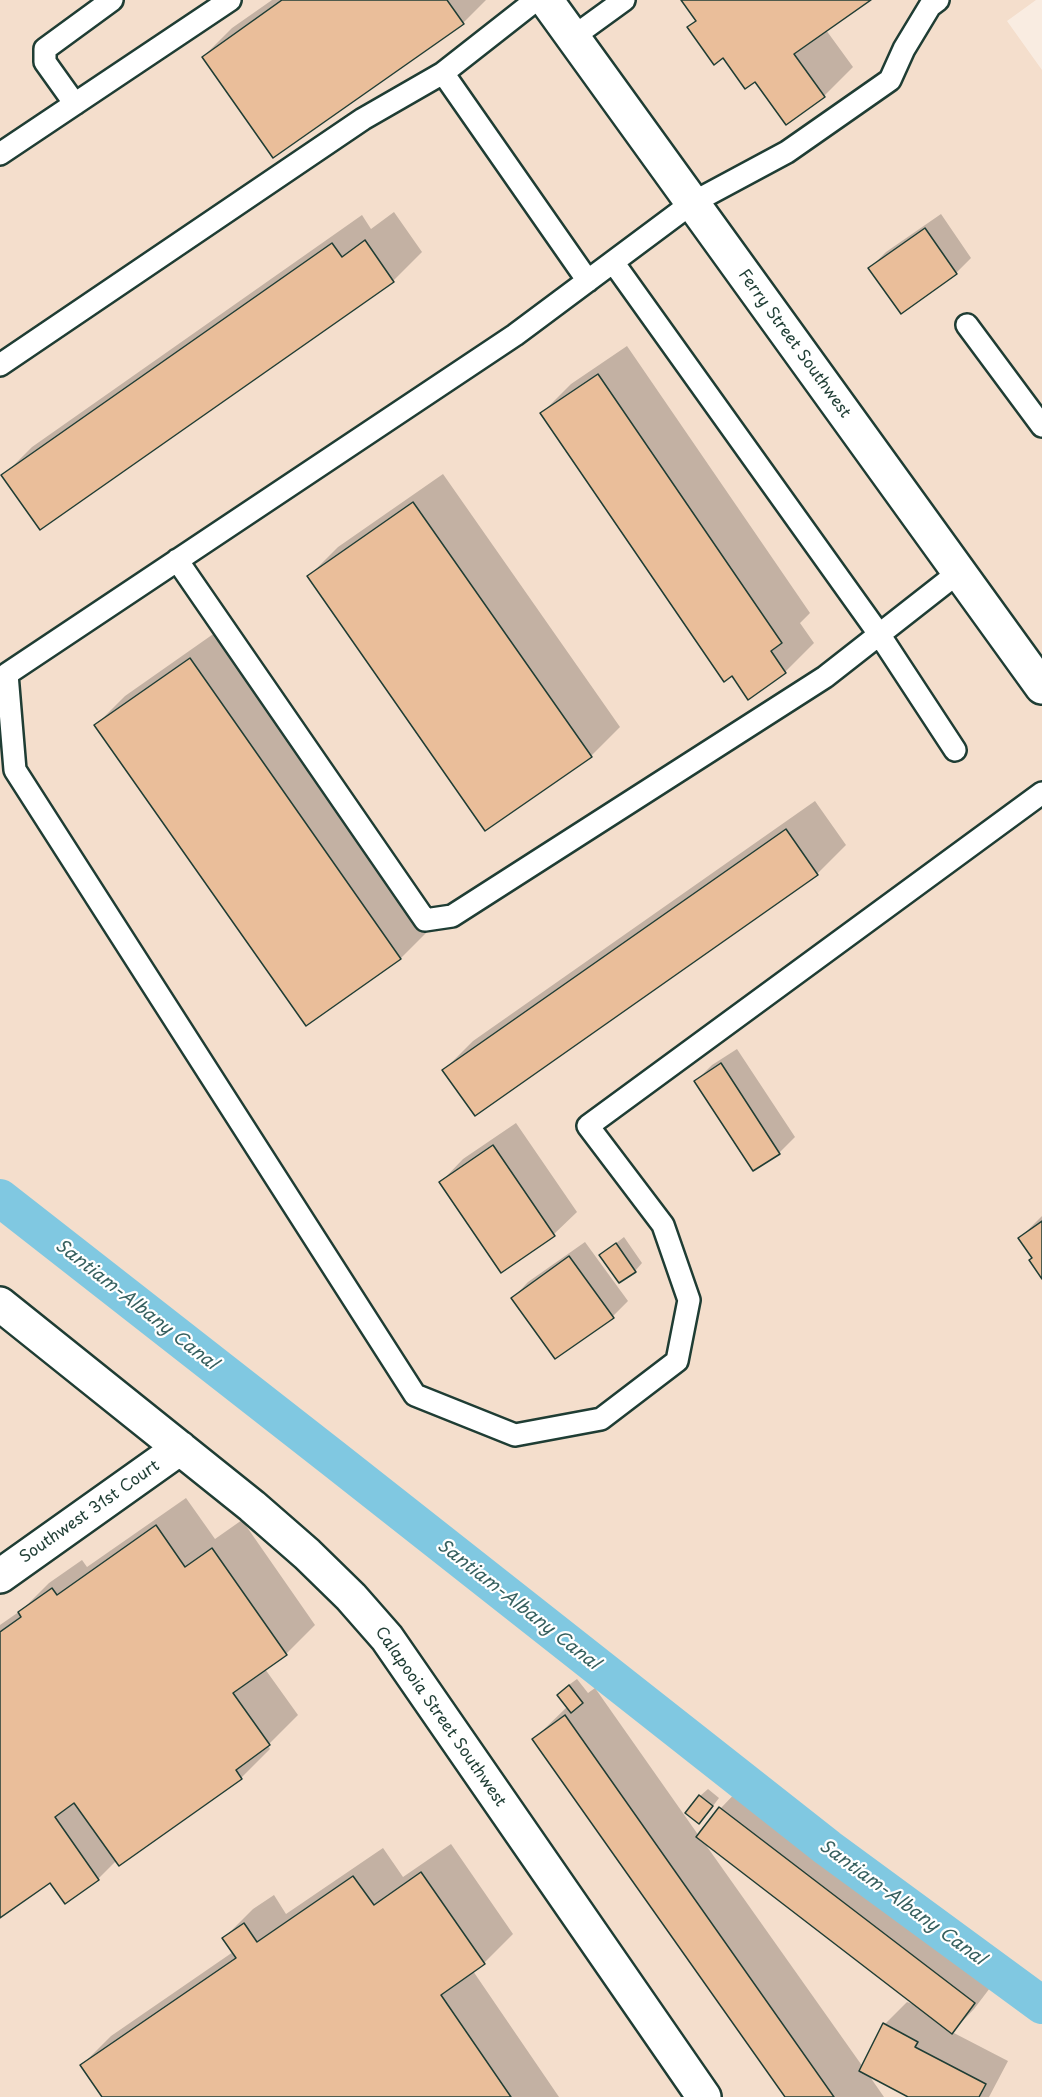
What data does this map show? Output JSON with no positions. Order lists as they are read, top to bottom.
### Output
{
  "streets": {
    "street": ["Ferry Street Southwest", "Southwest 31st Court", "Calapooia Street Southwest"]
  },
  "crossings": [
    ["Southwest 31st Court", "Calapooia Street Southwest"]
  ],
  "water": ["Santiam-Albany Canal"]
}
